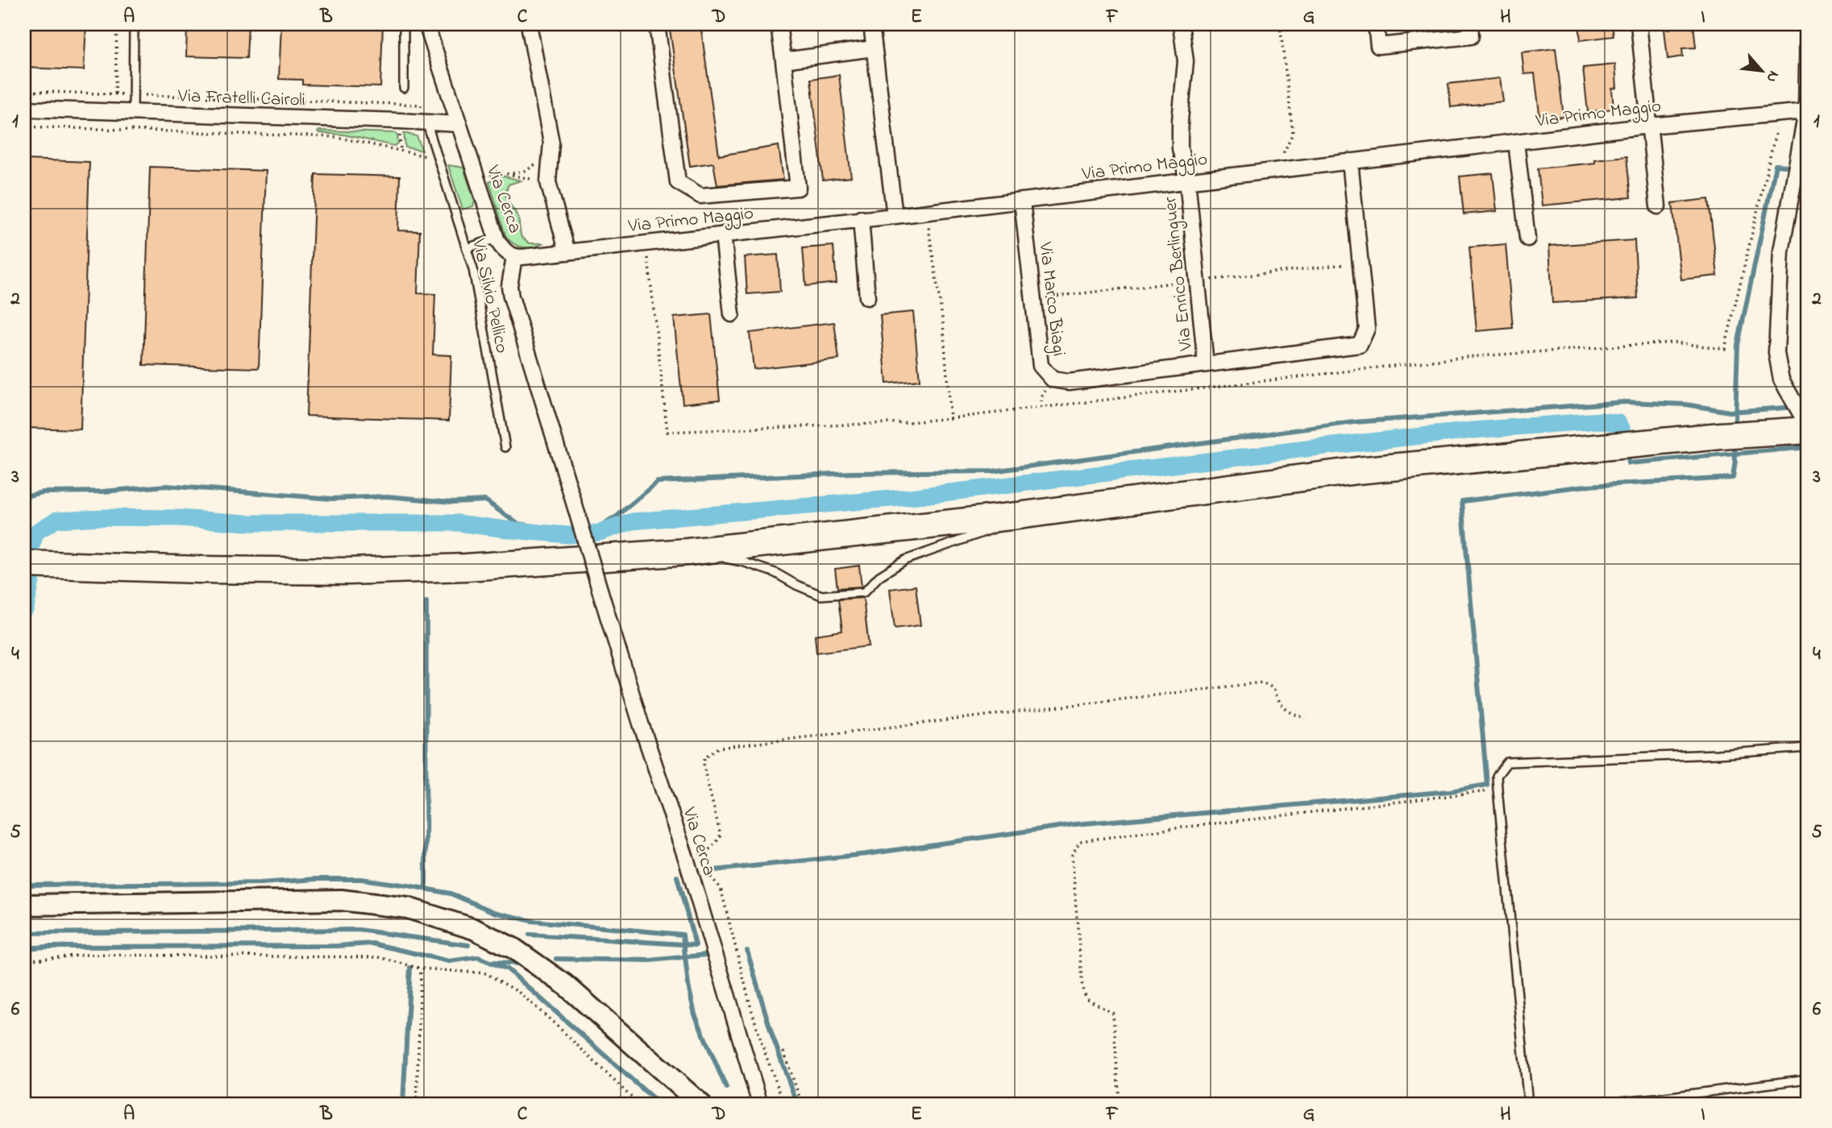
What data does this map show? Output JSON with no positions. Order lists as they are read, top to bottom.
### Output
{
  "streets": {
    "street": [
      "Via Fratelli Cairoli",
      "Via Primo Maggio",
      "Via Cerca",
      "Via Enrico Berlinguer",
      "Via Marco Biagi"
    ],
    "lane": ["Via Silvio Pellico"]
  },
  "crossings": [
    ["Via Fratelli Cairoli", "Via Cerca"],
    ["Via Fratelli Cairoli", "Via Silvio Pellico"],
    ["Via Primo Maggio", "Via Cerca"],
    ["Via Primo Maggio", "Via Enrico Berlinguer"],
    ["Via Primo Maggio", "Via Marco Biagi"],
    ["Via Enrico Berlinguer", "Via Marco Biagi"]
  ],
  "north": "bottom right",
  "grid": {
    "columns": [
      "A",
      "B",
      "C",
      "D",
      "E",
      "F",
      "G",
      "H",
      "I"
    ],
    "rows": [
      "1",
      "2",
      "3",
      "4",
      "5",
      "6"
    ]
  }
}
